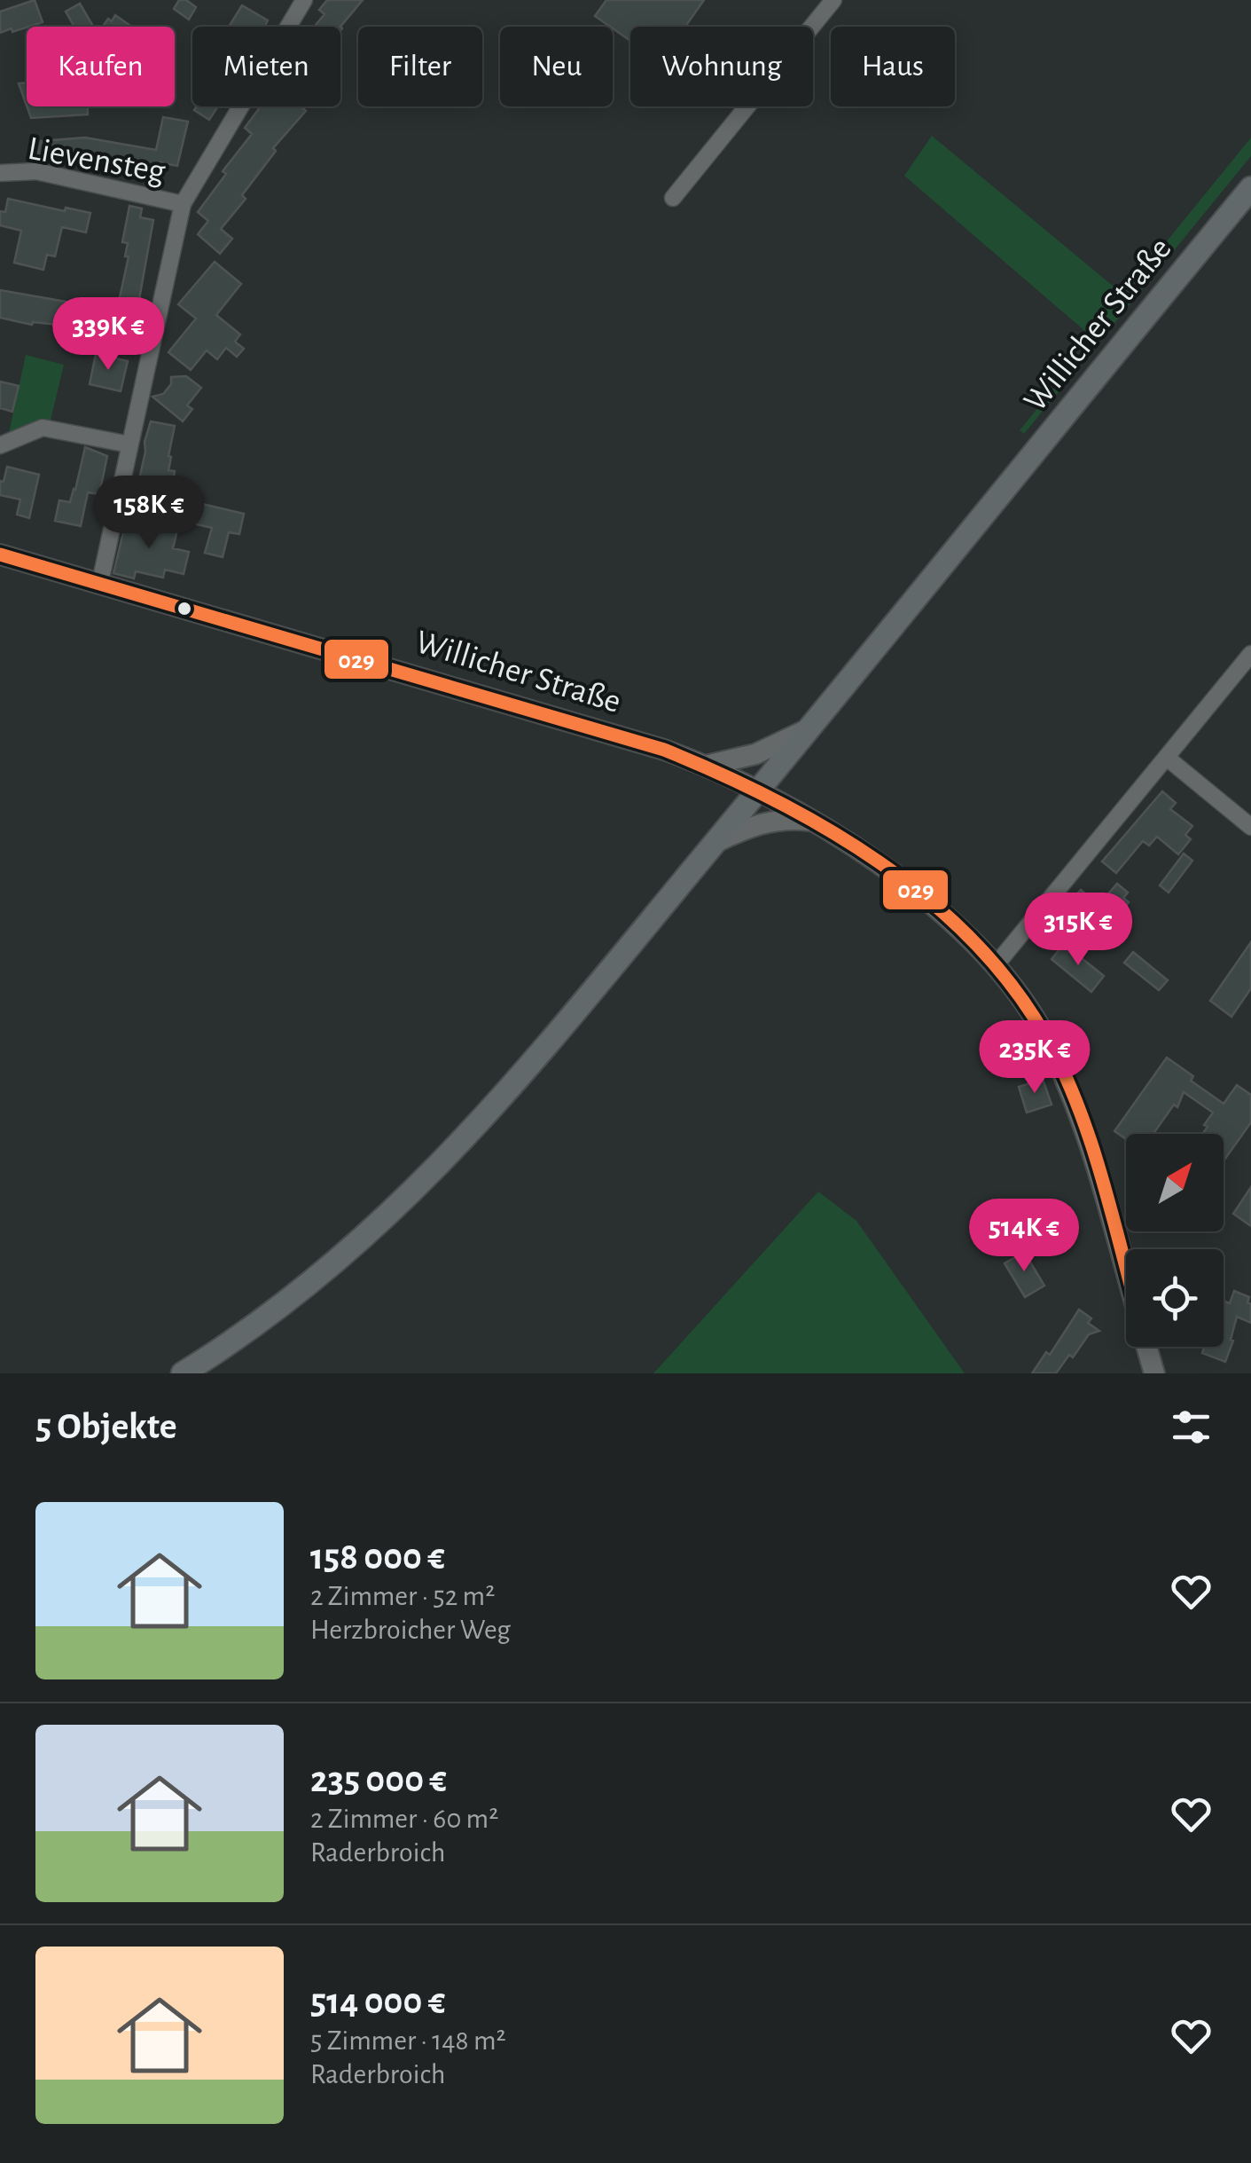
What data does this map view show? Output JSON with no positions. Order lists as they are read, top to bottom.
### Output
{
  "streets": {
    "main road": ["Willicher Straße"],
    "street": ["Lievensteg"]
  },
  "lines": ["transit line 029"],
  "north": "top right",
  "page": {
    "chip": [
      "Kaufen",
      "Mieten",
      "Filter",
      "Neu",
      "Wohnung",
      "Haus"
    ],
    "price": [
      "339K €",
      "158K €",
      "315K €",
      "235K €",
      "514K €"
    ],
    "heading": "5 Objekte",
    "list": [
      {
        "name": "158 000 €",
        "note": "2 Zimmer · 52 m² · Herzbroicher Weg"
      },
      {
        "name": "235 000 €",
        "note": "2 Zimmer · 60 m² · Raderbroich"
      },
      {
        "name": "514 000 €",
        "note": "5 Zimmer · 148 m² · Raderbroich"
      }
    ]
  }
}
